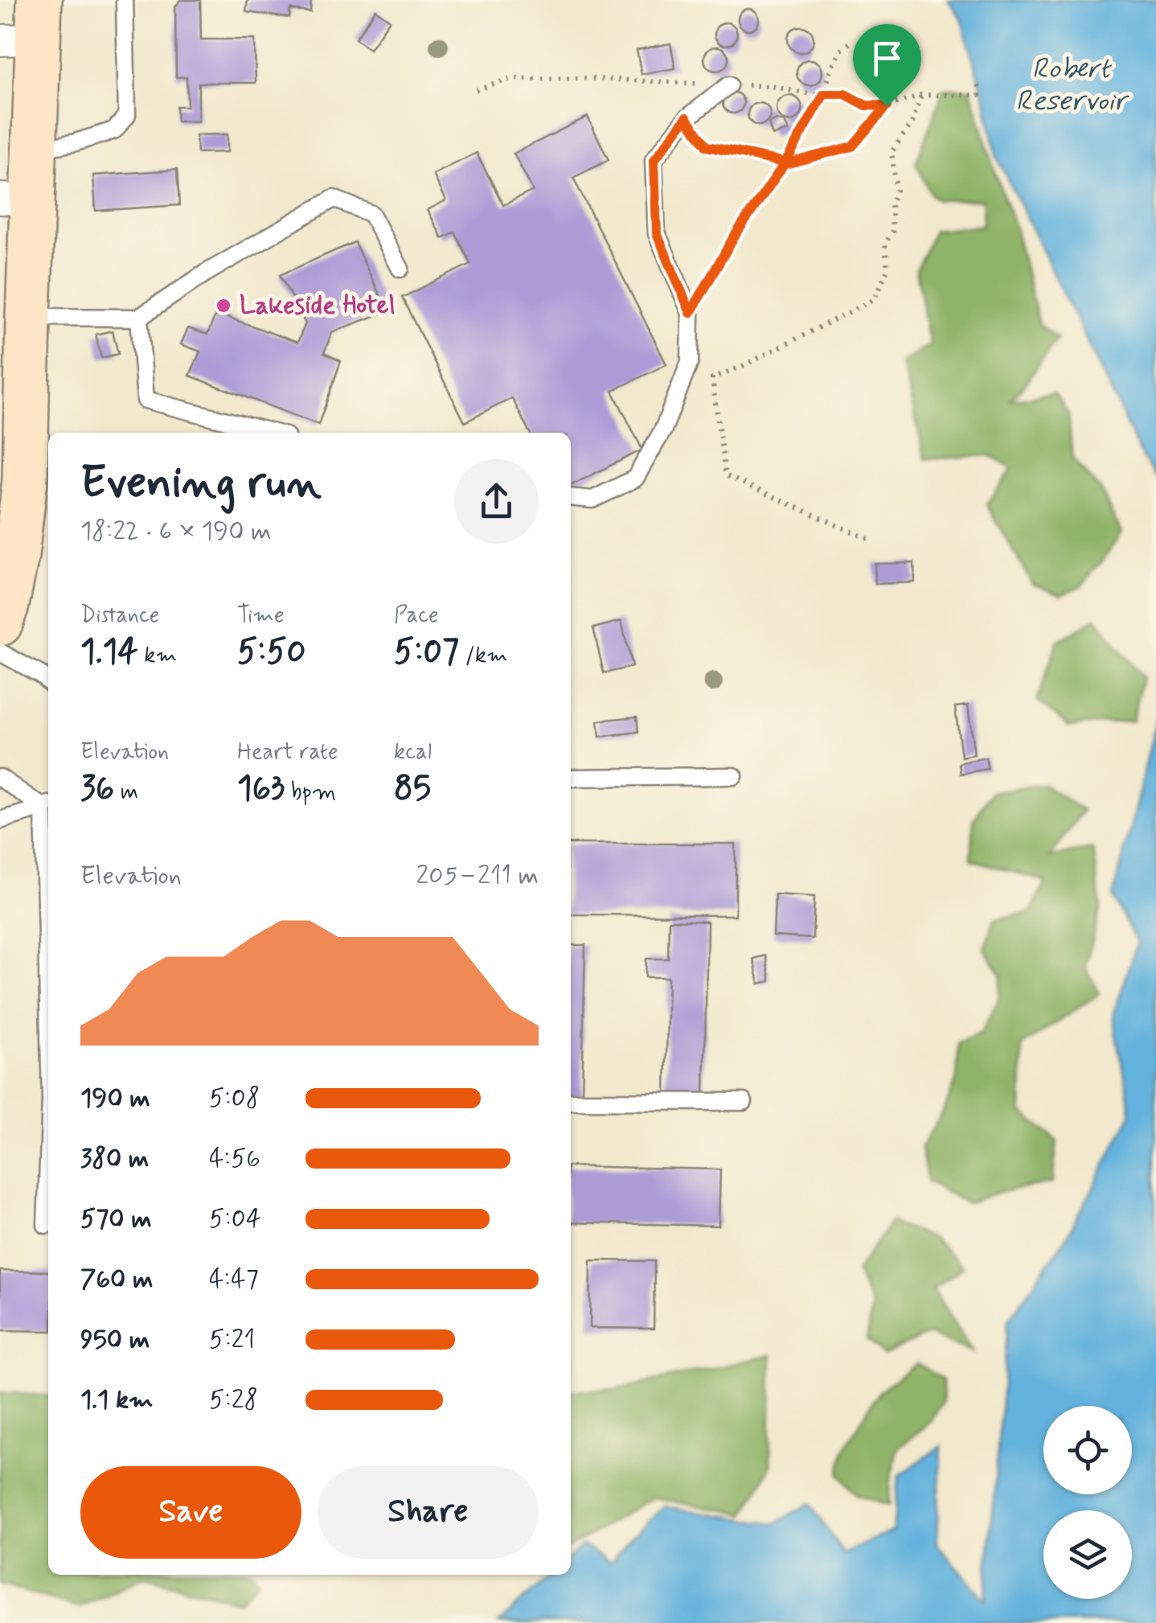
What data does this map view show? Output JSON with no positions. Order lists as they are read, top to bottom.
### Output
{
  "water": ["Robert Reservoir"],
  "places": ["Lakeside Hotel"],
  "page": {
    "heading": ["Evening run", "18:22 · 6 × 190 m"],
    "stats": [
      ["Distance", "1.14 km"],
      ["Time", "5:50"],
      ["Pace", "5:07 /km"],
      ["Elevation", "36 m"],
      ["Heart rate", "163 bpm"],
      ["kcal", "85"]
    ],
    "chart": ["Elevation", "205–211 m"],
    "list": [
      {
        "name": "190 m",
        "note": "5:08"
      },
      {
        "name": "380 m",
        "note": "4:56"
      },
      {
        "name": "570 m",
        "note": "5:04"
      },
      {
        "name": "760 m",
        "note": "4:47"
      },
      {
        "name": "950 m",
        "note": "5:21"
      },
      {
        "name": "1.1 km",
        "note": "5:28"
      }
    ],
    "buttons": ["Save", "Share"]
  }
}
